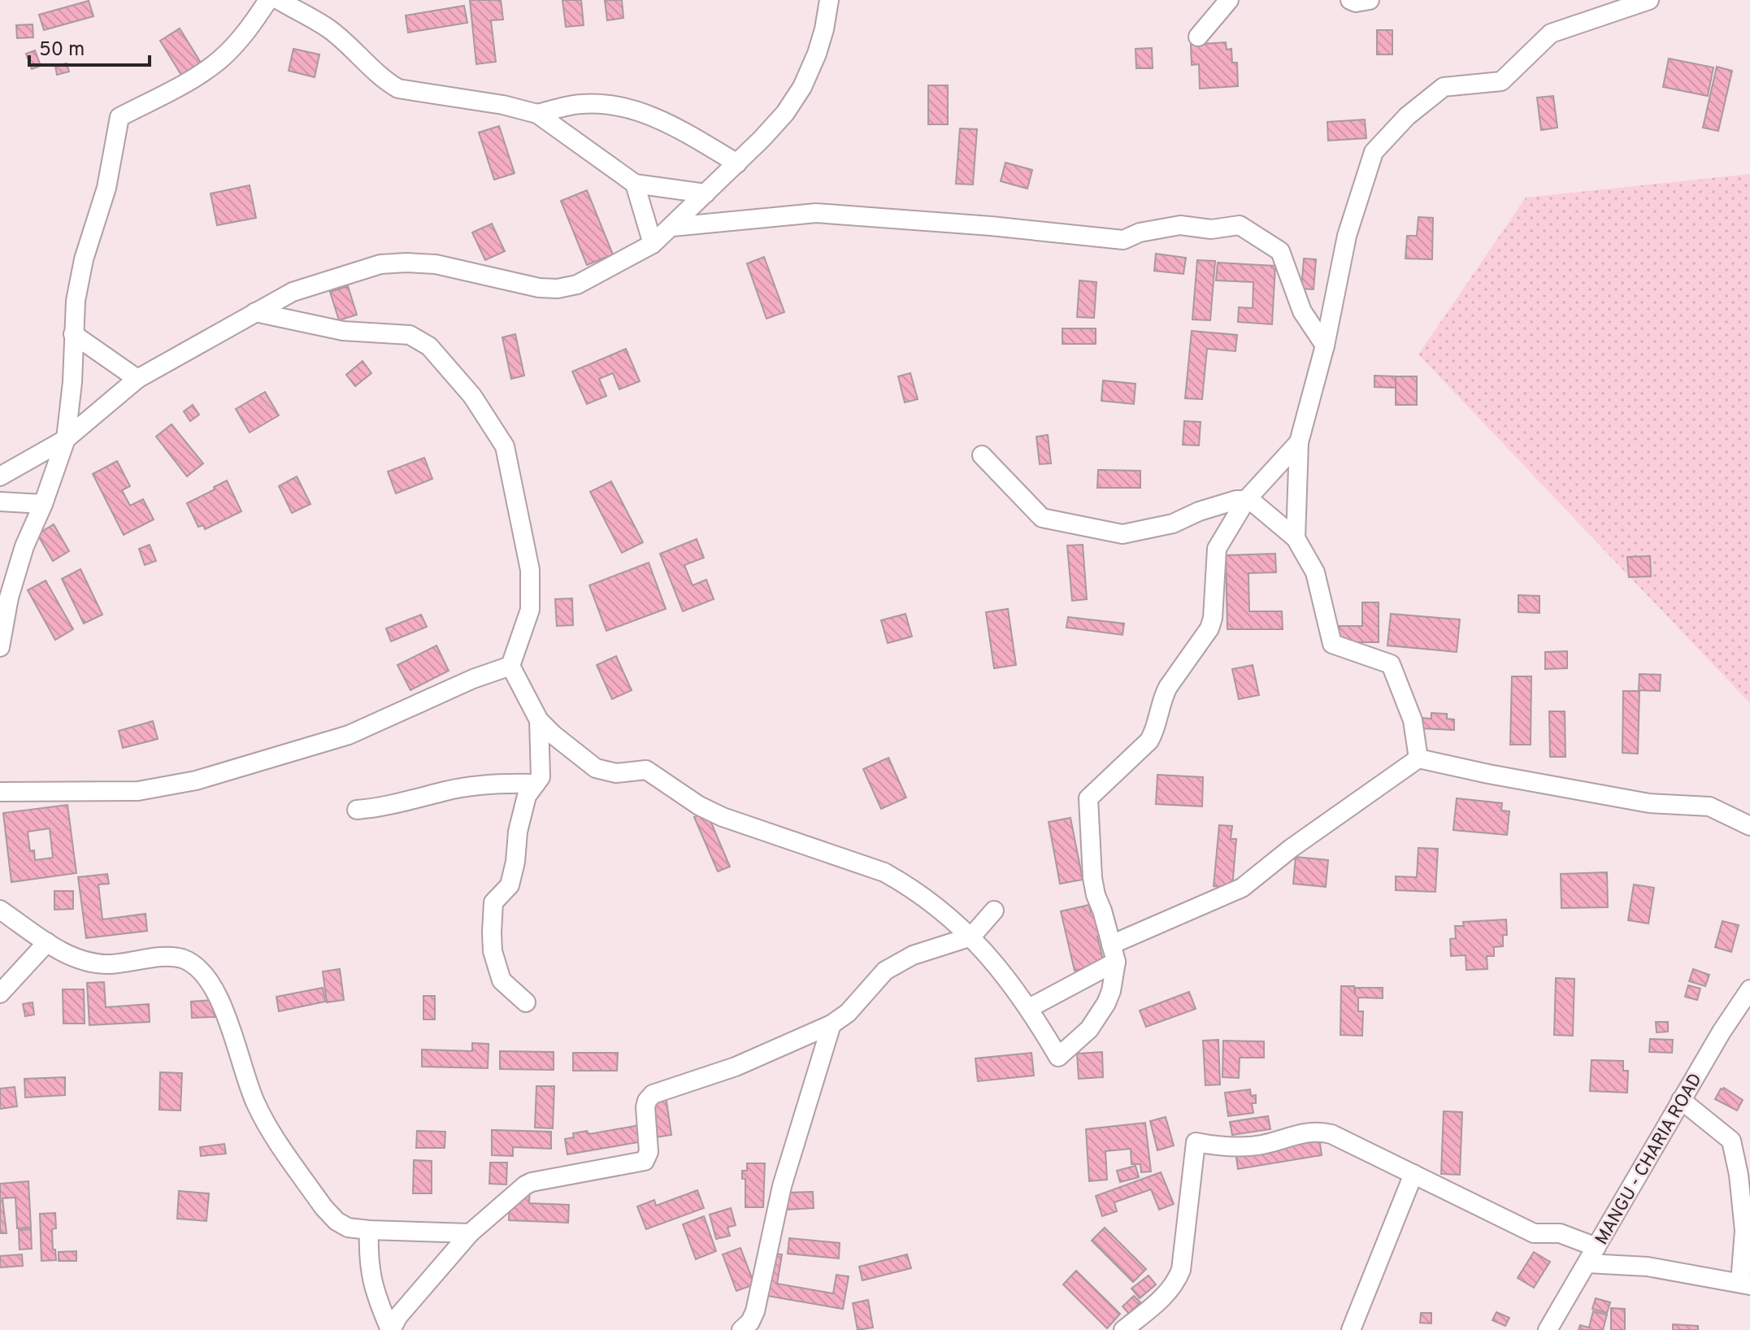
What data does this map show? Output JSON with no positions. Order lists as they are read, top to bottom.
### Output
{
  "streets": {
    "street": ["MANGU - CHARIA ROAD"]
  },
  "scale_bar": "50 m"
}
